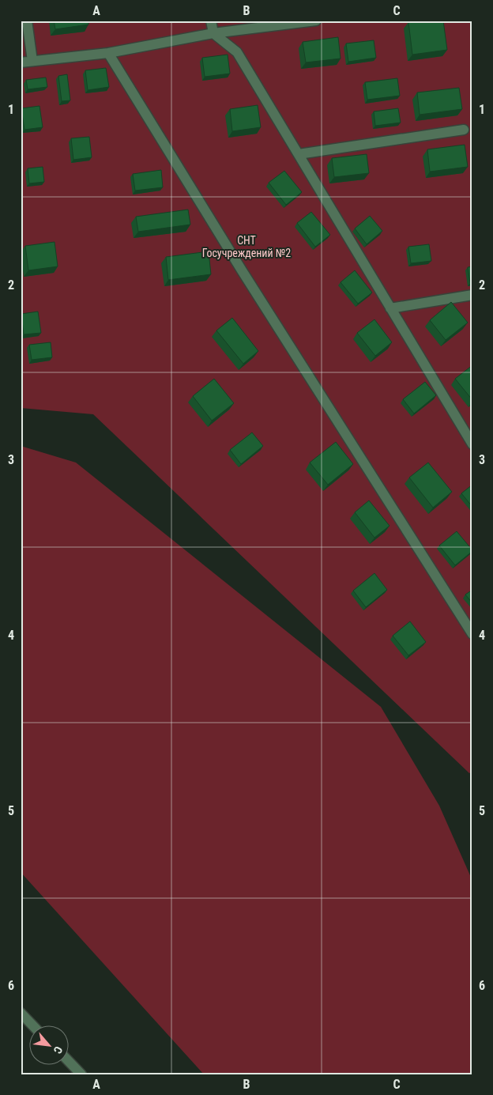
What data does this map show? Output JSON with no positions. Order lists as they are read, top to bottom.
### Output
{
  "parks": ["СНТ Госучреждений №2"],
  "north": "bottom right",
  "grid": {
    "columns": ["A", "B", "C"],
    "rows": [
      "1",
      "2",
      "3",
      "4",
      "5",
      "6"
    ]
  }
}
